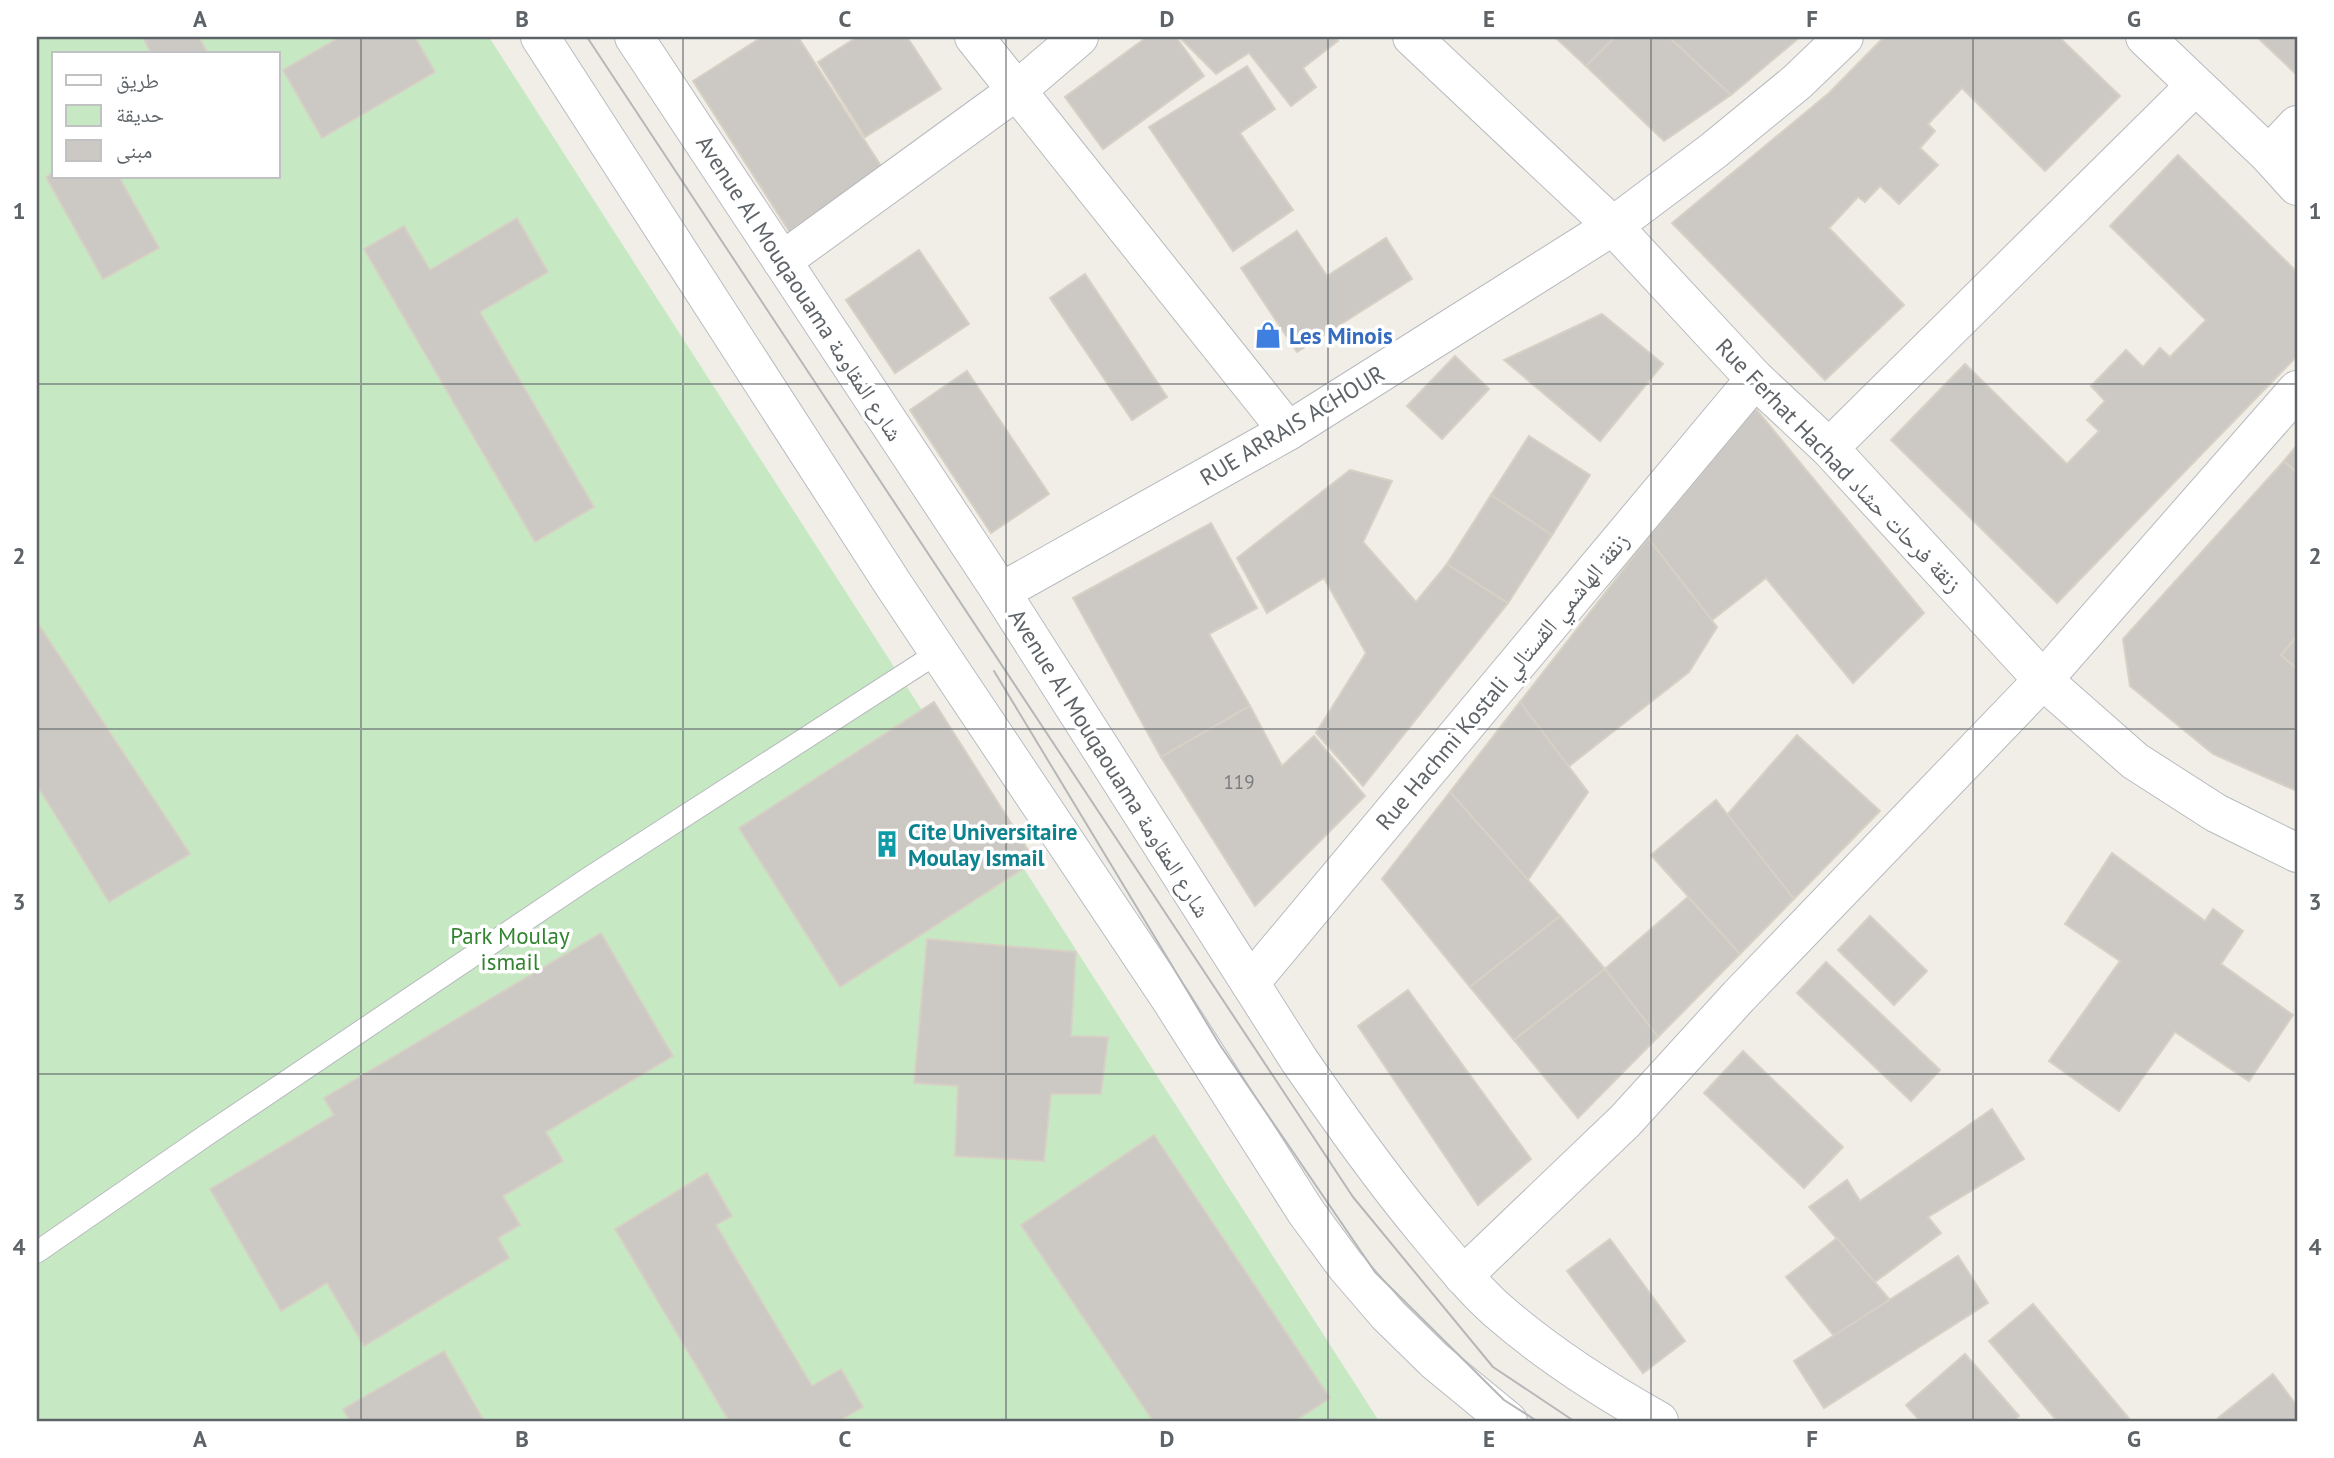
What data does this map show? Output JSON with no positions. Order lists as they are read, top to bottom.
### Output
{
  "streets": {
    "street": [
      "Avenue Al Mouqaouama شارع المقاومة",
      "RUE ARRAIS ACHOUR",
      "Rue Ferhat Hachad زنقة فرحات حشاد",
      "Rue Hachmi Kostali زنقة الهاشمي القستالي"
    ]
  },
  "crossings": [
    ["Avenue Al Mouqaouama شارع المقاومة", "RUE ARRAIS ACHOUR"],
    ["Avenue Al Mouqaouama شارع المقاومة", "Rue Hachmi Kostali زنقة الهاشمي القستالي"],
    ["RUE ARRAIS ACHOUR", "Rue Ferhat Hachad زنقة فرحات حشاد"],
    ["Rue Ferhat Hachad زنقة فرحات حشاد", "Rue Hachmi Kostali زنقة الهاشمي القستالي"]
  ],
  "parks": ["Park Moulay ismail"],
  "places": {
    "shop": ["Les Minois"],
    "building": ["Cite Universitaire Moulay Ismail"]
  },
  "house_numbers": ["119"],
  "legend": ["طريق", "حديقة", "مبنى"],
  "grid": {
    "columns": [
      "A",
      "B",
      "C",
      "D",
      "E",
      "F",
      "G"
    ],
    "rows": [
      "1",
      "2",
      "3",
      "4"
    ]
  }
}
